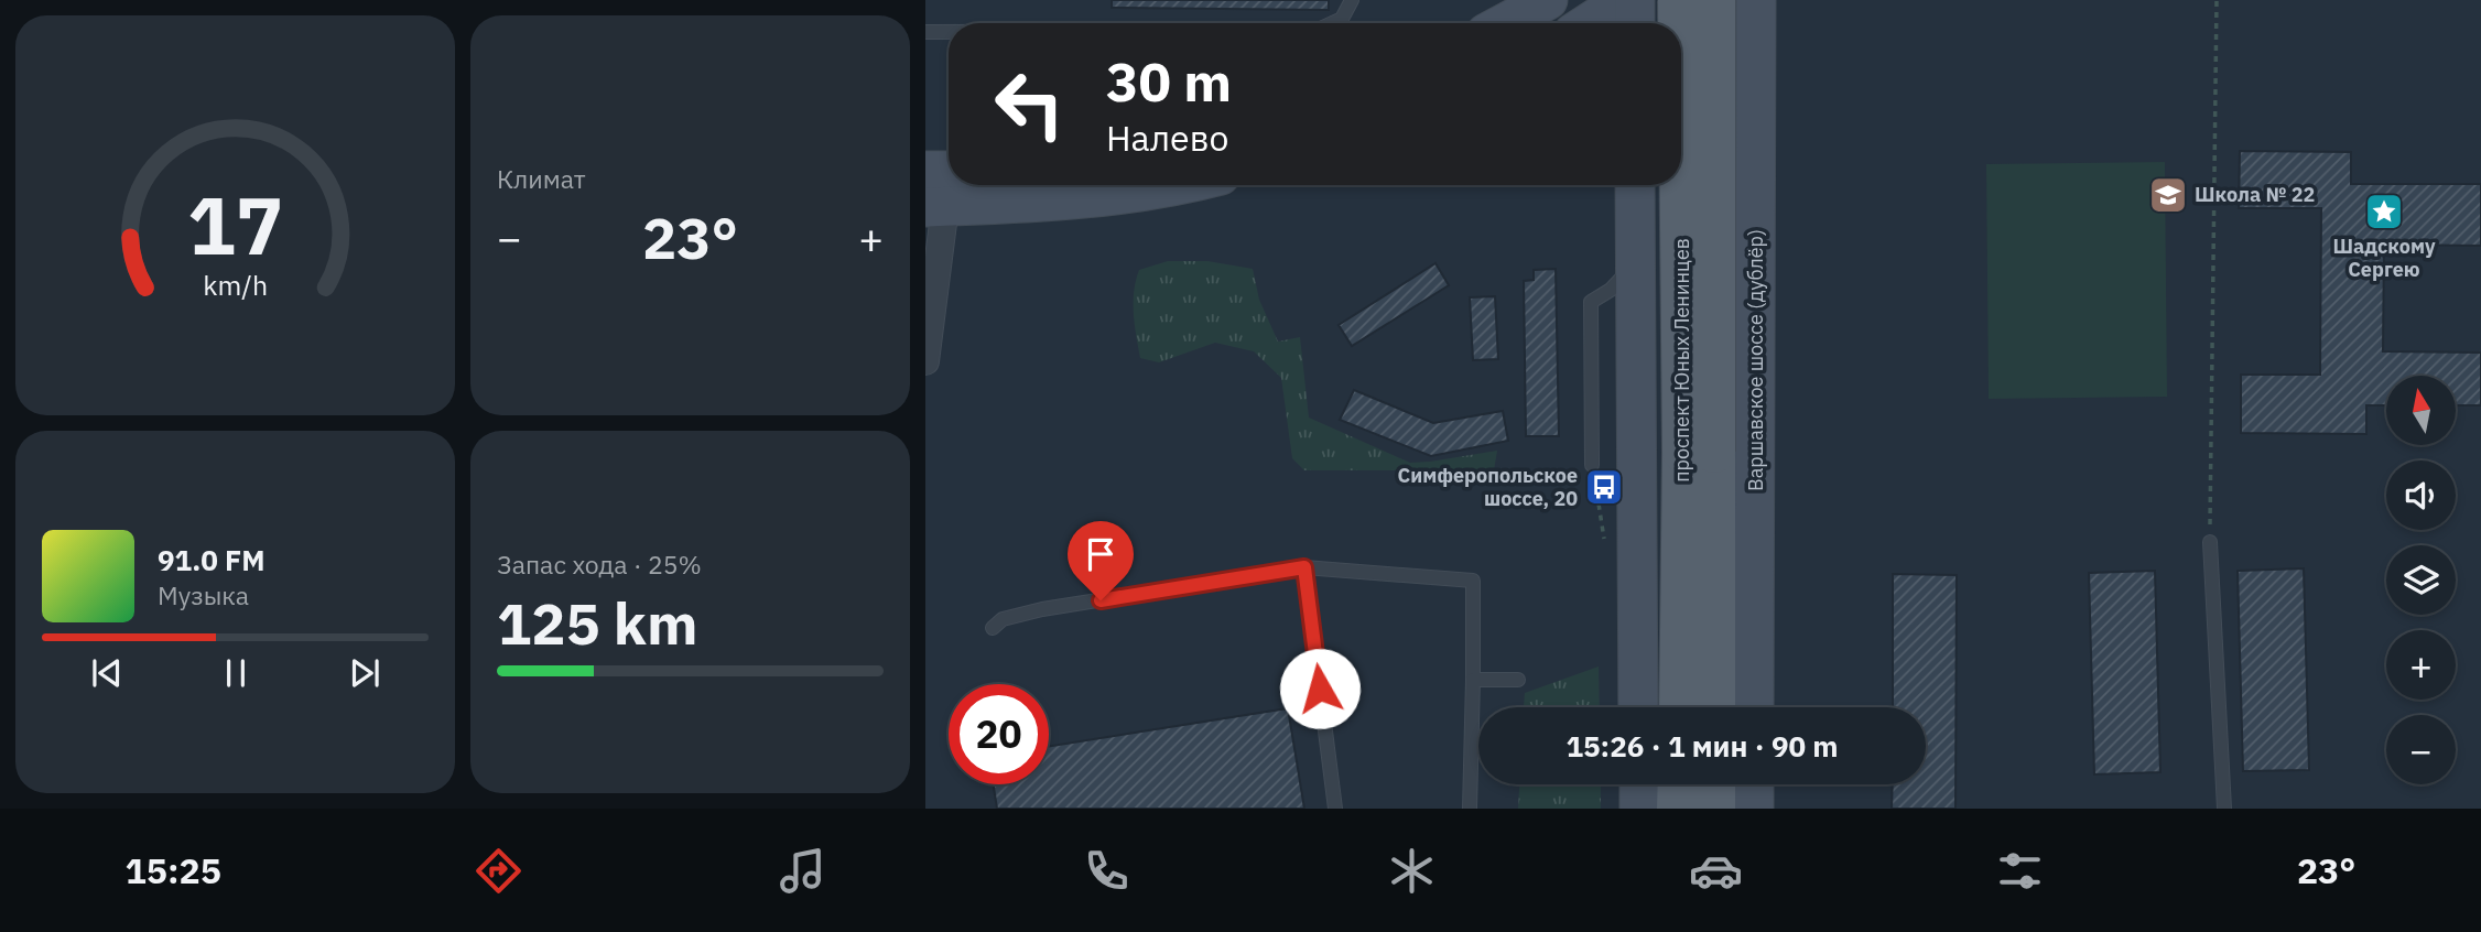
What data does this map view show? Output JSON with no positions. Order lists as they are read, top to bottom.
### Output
{
  "streets": {
    "main road": ["проспект Юных Ленинцев", "Варшавское шоссе (дублёр)"]
  },
  "places": {
    "school or university": ["Школа № 22"],
    "place": ["Шадскому Сергею"],
    "bus stop": ["Симферопольское шоссе, 20"]
  },
  "north": "top",
  "page": {
    "tile": [
      "Климат",
      ["Запас хода · 25%", "125 km"]
    ],
    "turn": ["30 m", "Налево"],
    "heat": ["−", "23°", "+"],
    "map_buttons": ["+", "−"],
    "song": ["91.0 FM", "Музыка"],
    "limit": "20",
    "trip": "15:26 · 1 мин · 90 m",
    "tabs": ["15:25", "23°"],
    "gauge": ["17", "km/h"]
  }
}
